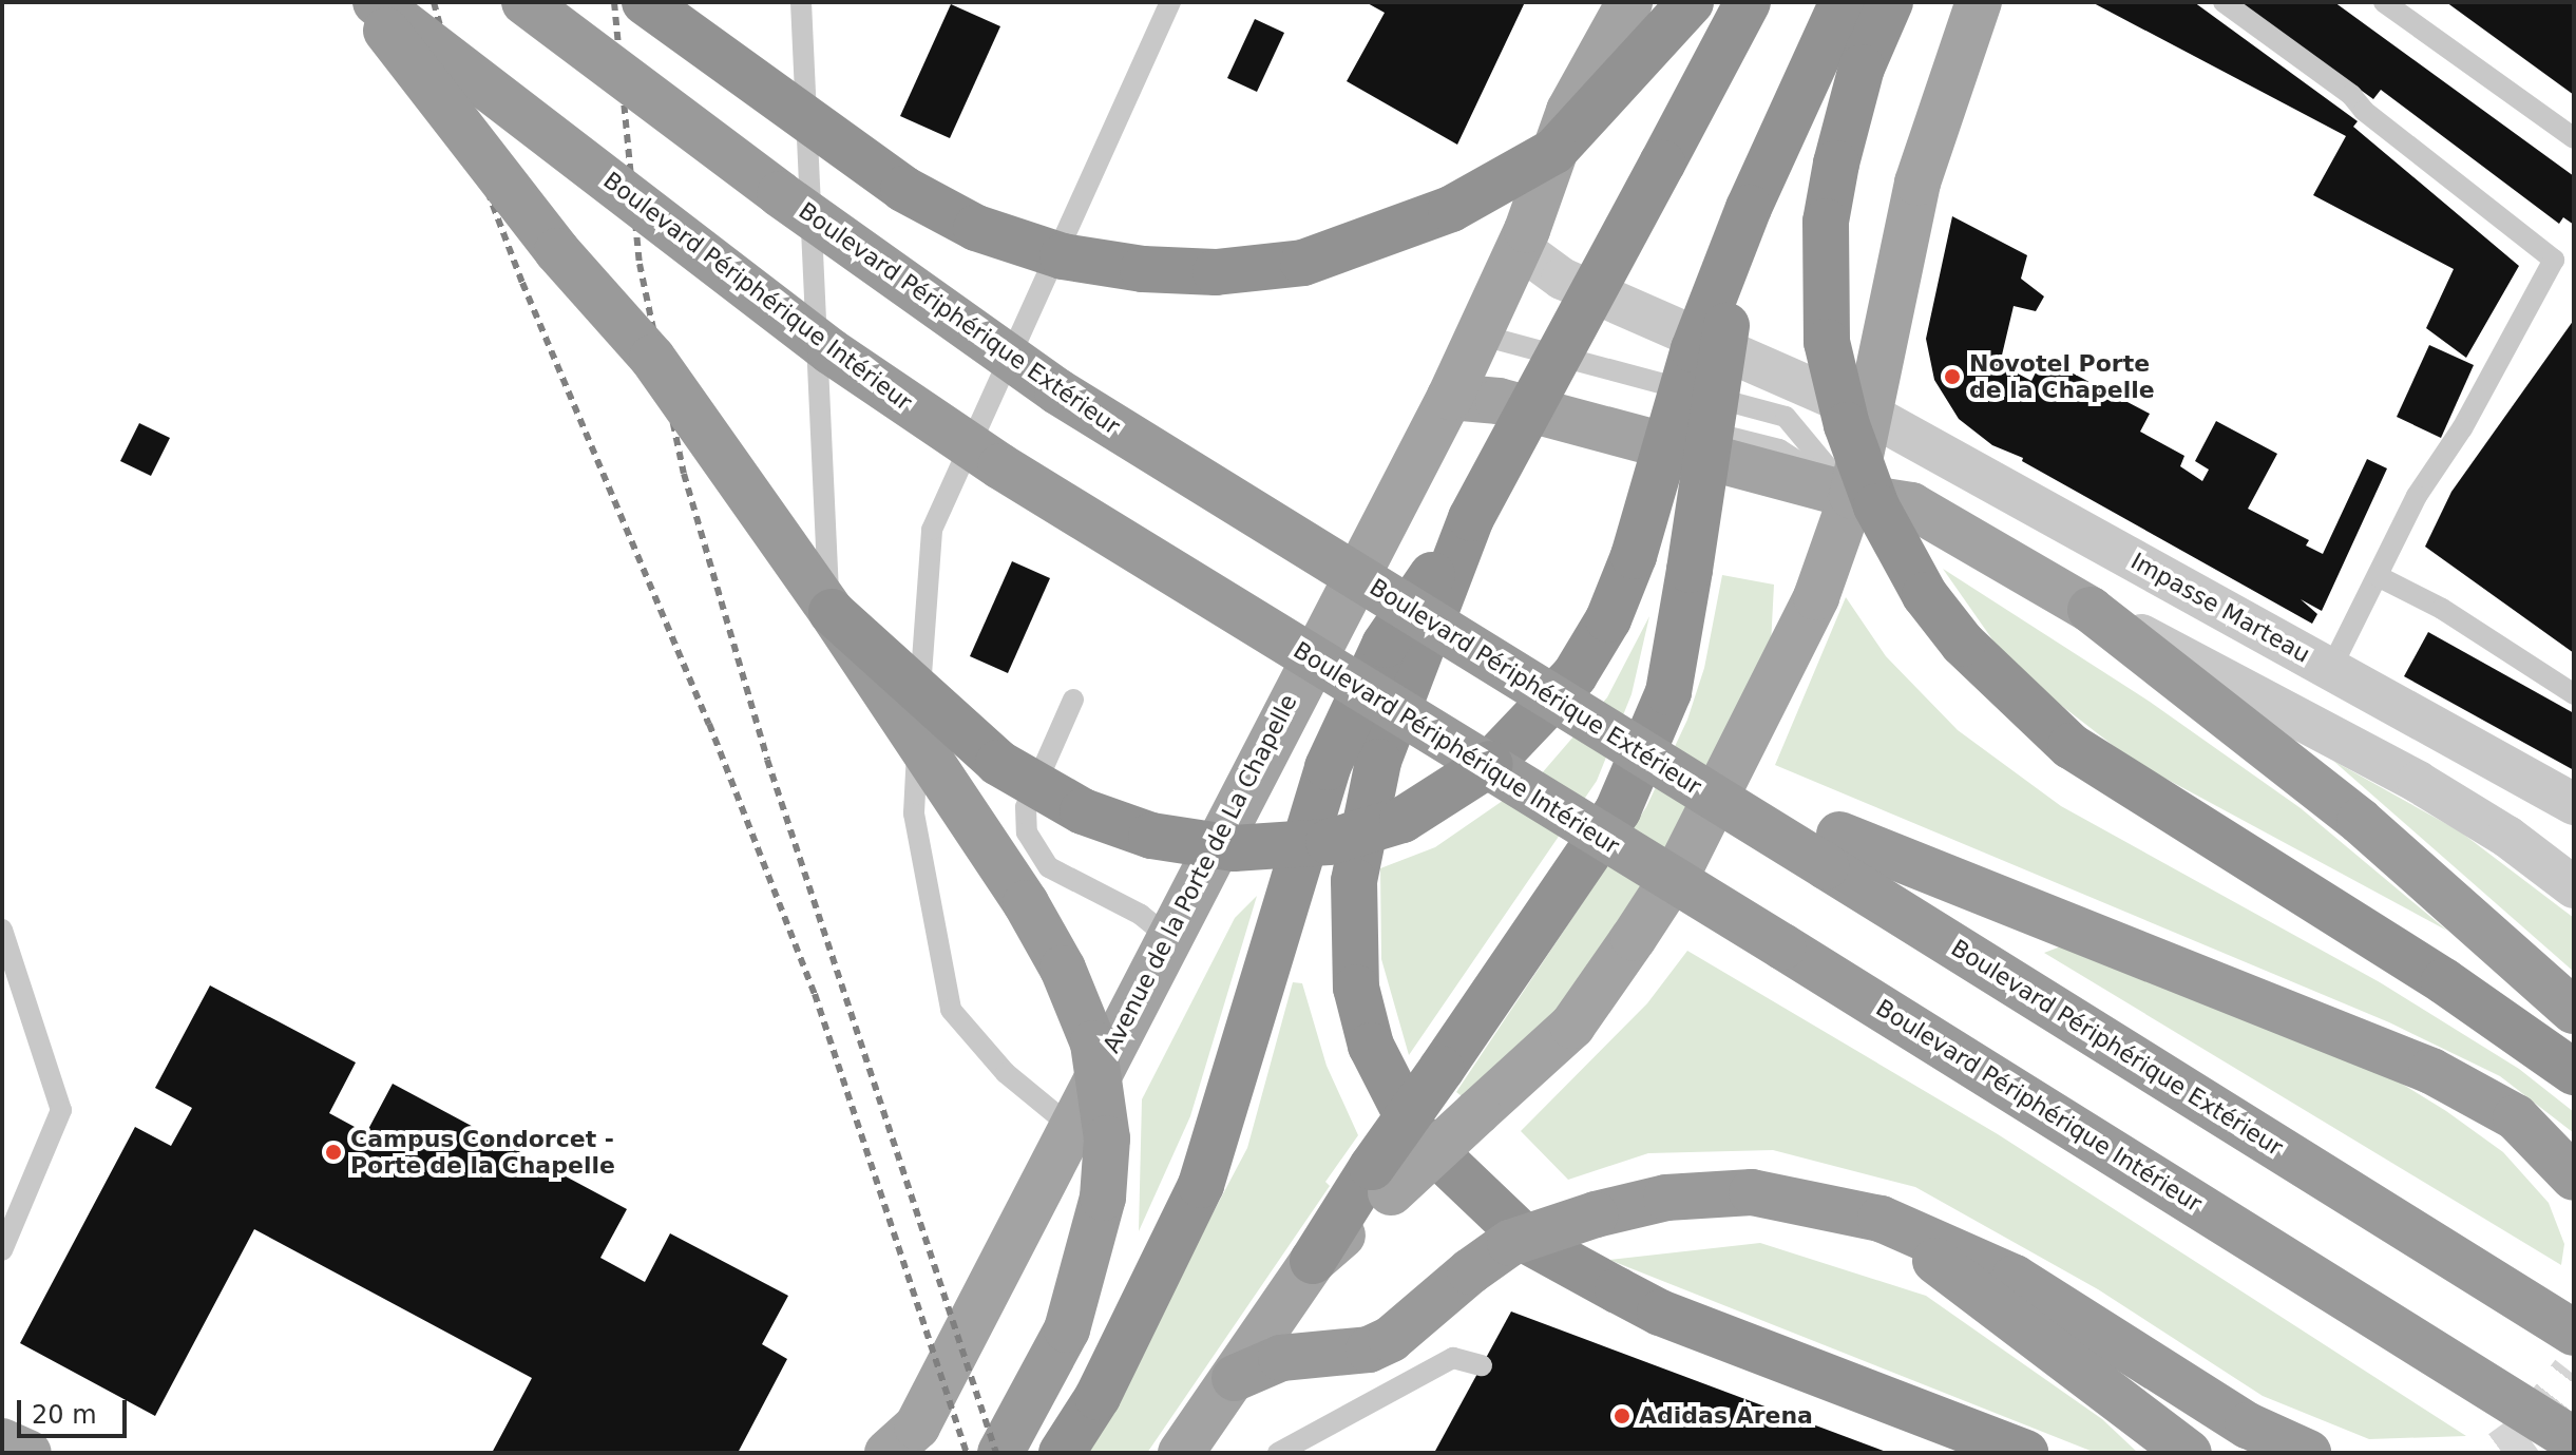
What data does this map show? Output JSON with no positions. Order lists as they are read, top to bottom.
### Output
{
  "streets": {
    "highway": ["Boulevard Périphérique Intérieur", "Boulevard Périphérique Extérieur"],
    "main road": ["Avenue de la Porte de La Chapelle"],
    "street": ["Impasse Marteau"]
  },
  "crossings": [
    ["Impasse Marteau", "Avenue de la Porte de La Chapelle"]
  ],
  "places": ["Novotel Porte de la Chapelle", "Campus Condorcet - Porte de la Chapelle", "Adidas Arena"],
  "scale_bar": "20 m"
}
